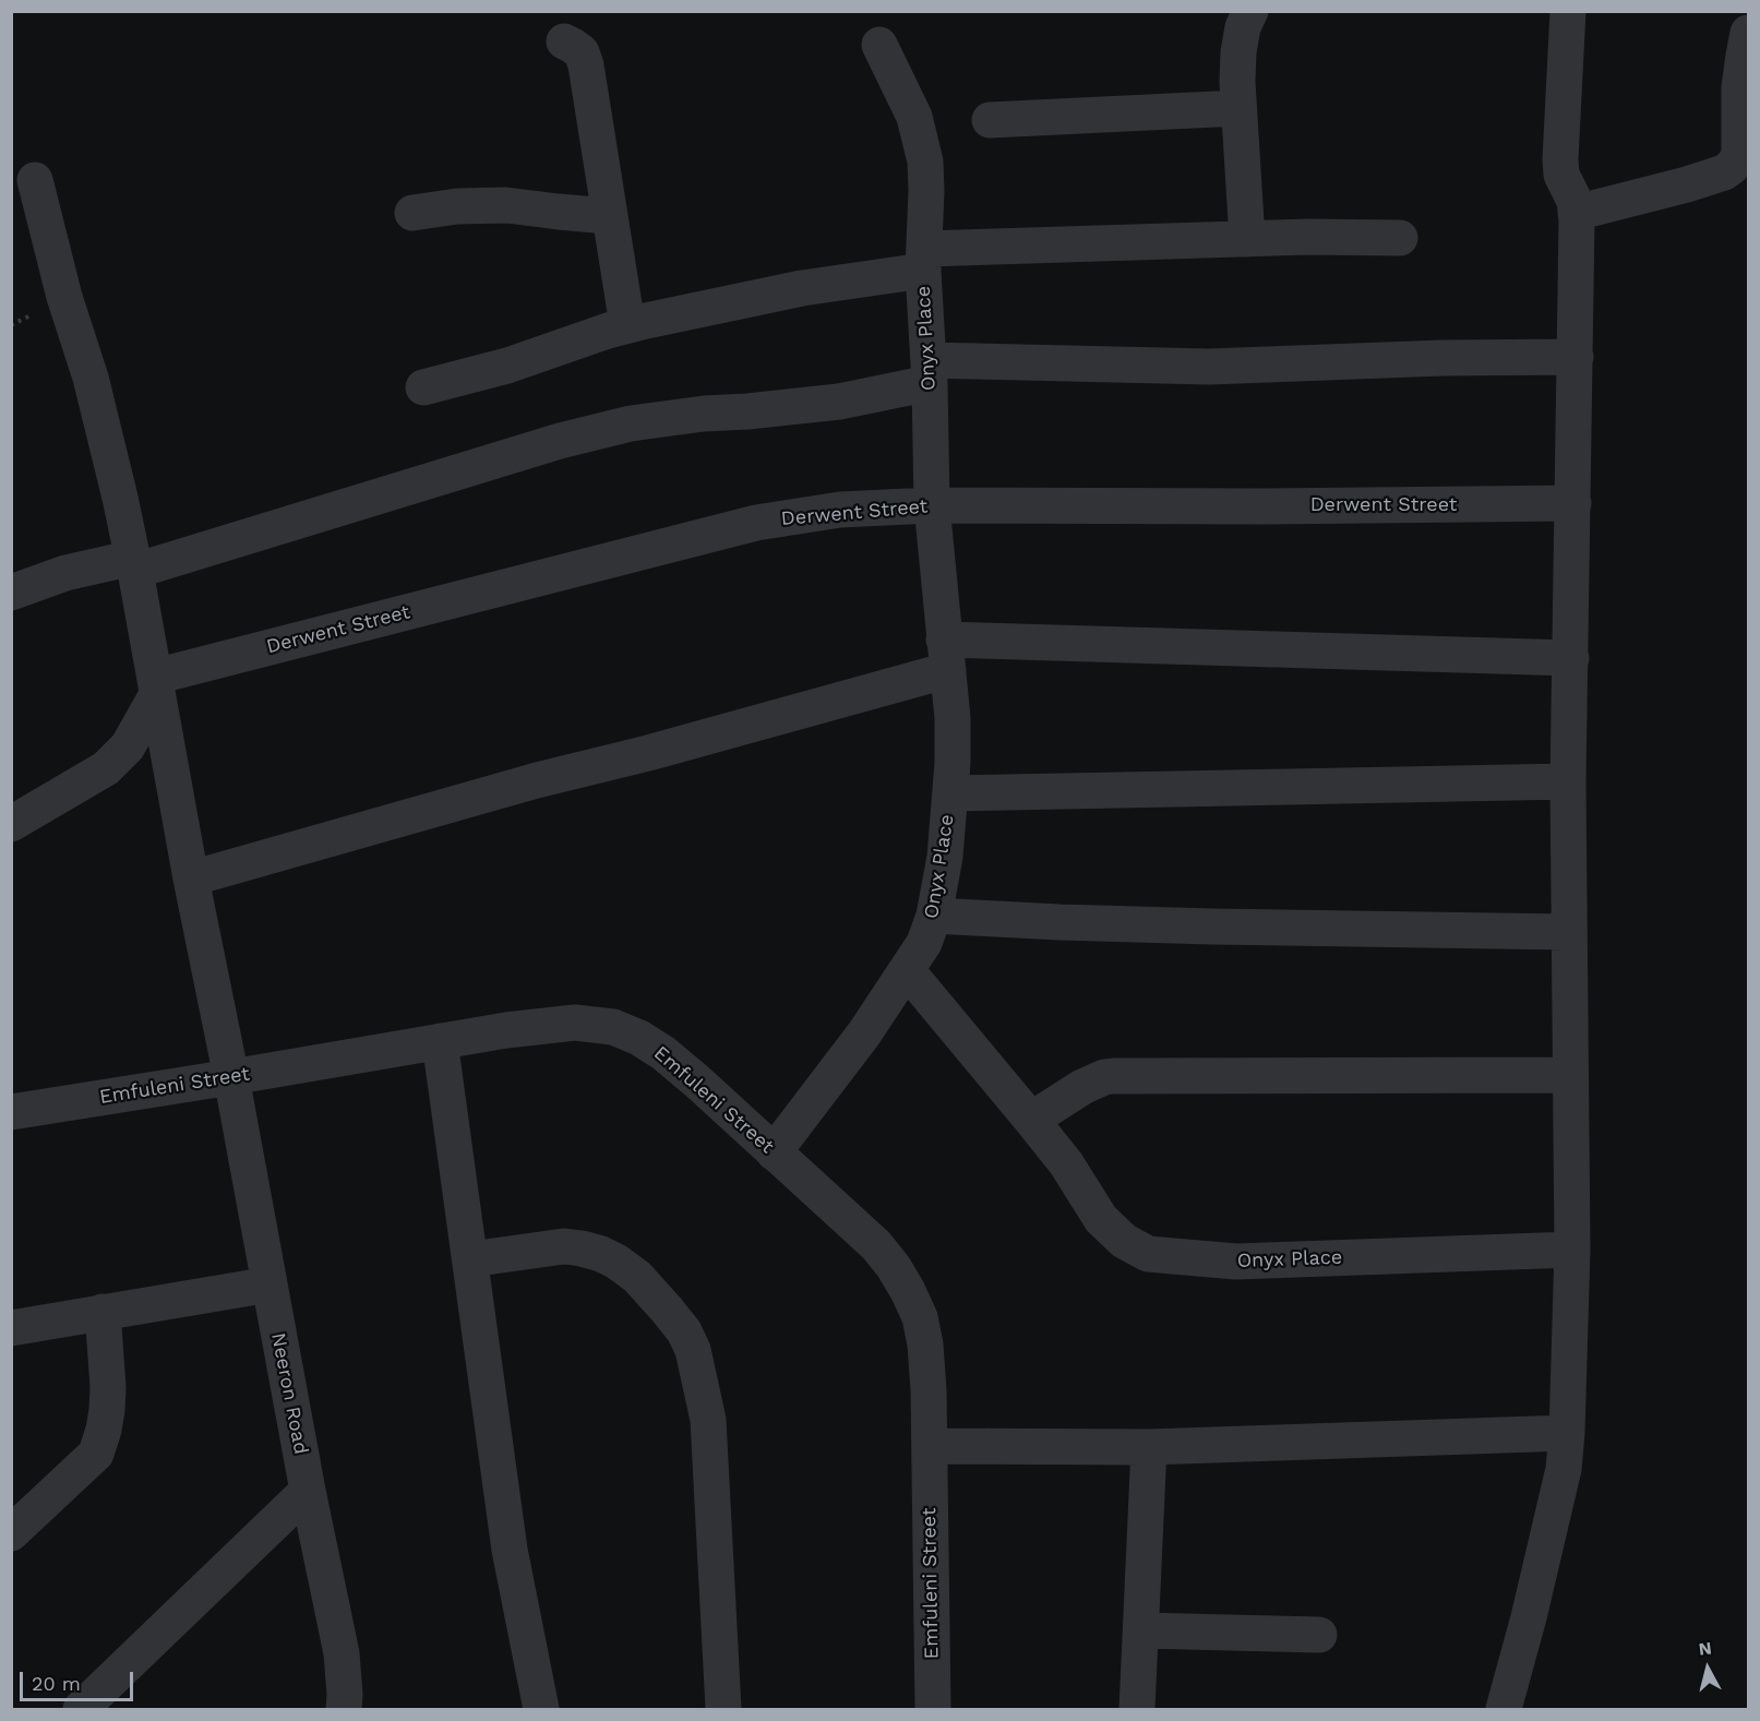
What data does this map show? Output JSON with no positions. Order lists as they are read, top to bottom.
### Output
{
  "streets": {
    "street": [
      "Onyx Place",
      "Derwent Street",
      "Emfuleni Street",
      "Neeron Road"
    ]
  },
  "crossings": [
    ["Onyx Place", "Derwent Street"],
    ["Derwent Street", "Neeron Road"],
    ["Emfuleni Street", "Neeron Road"]
  ],
  "scale_bar": "20 m",
  "north": "top"
}
